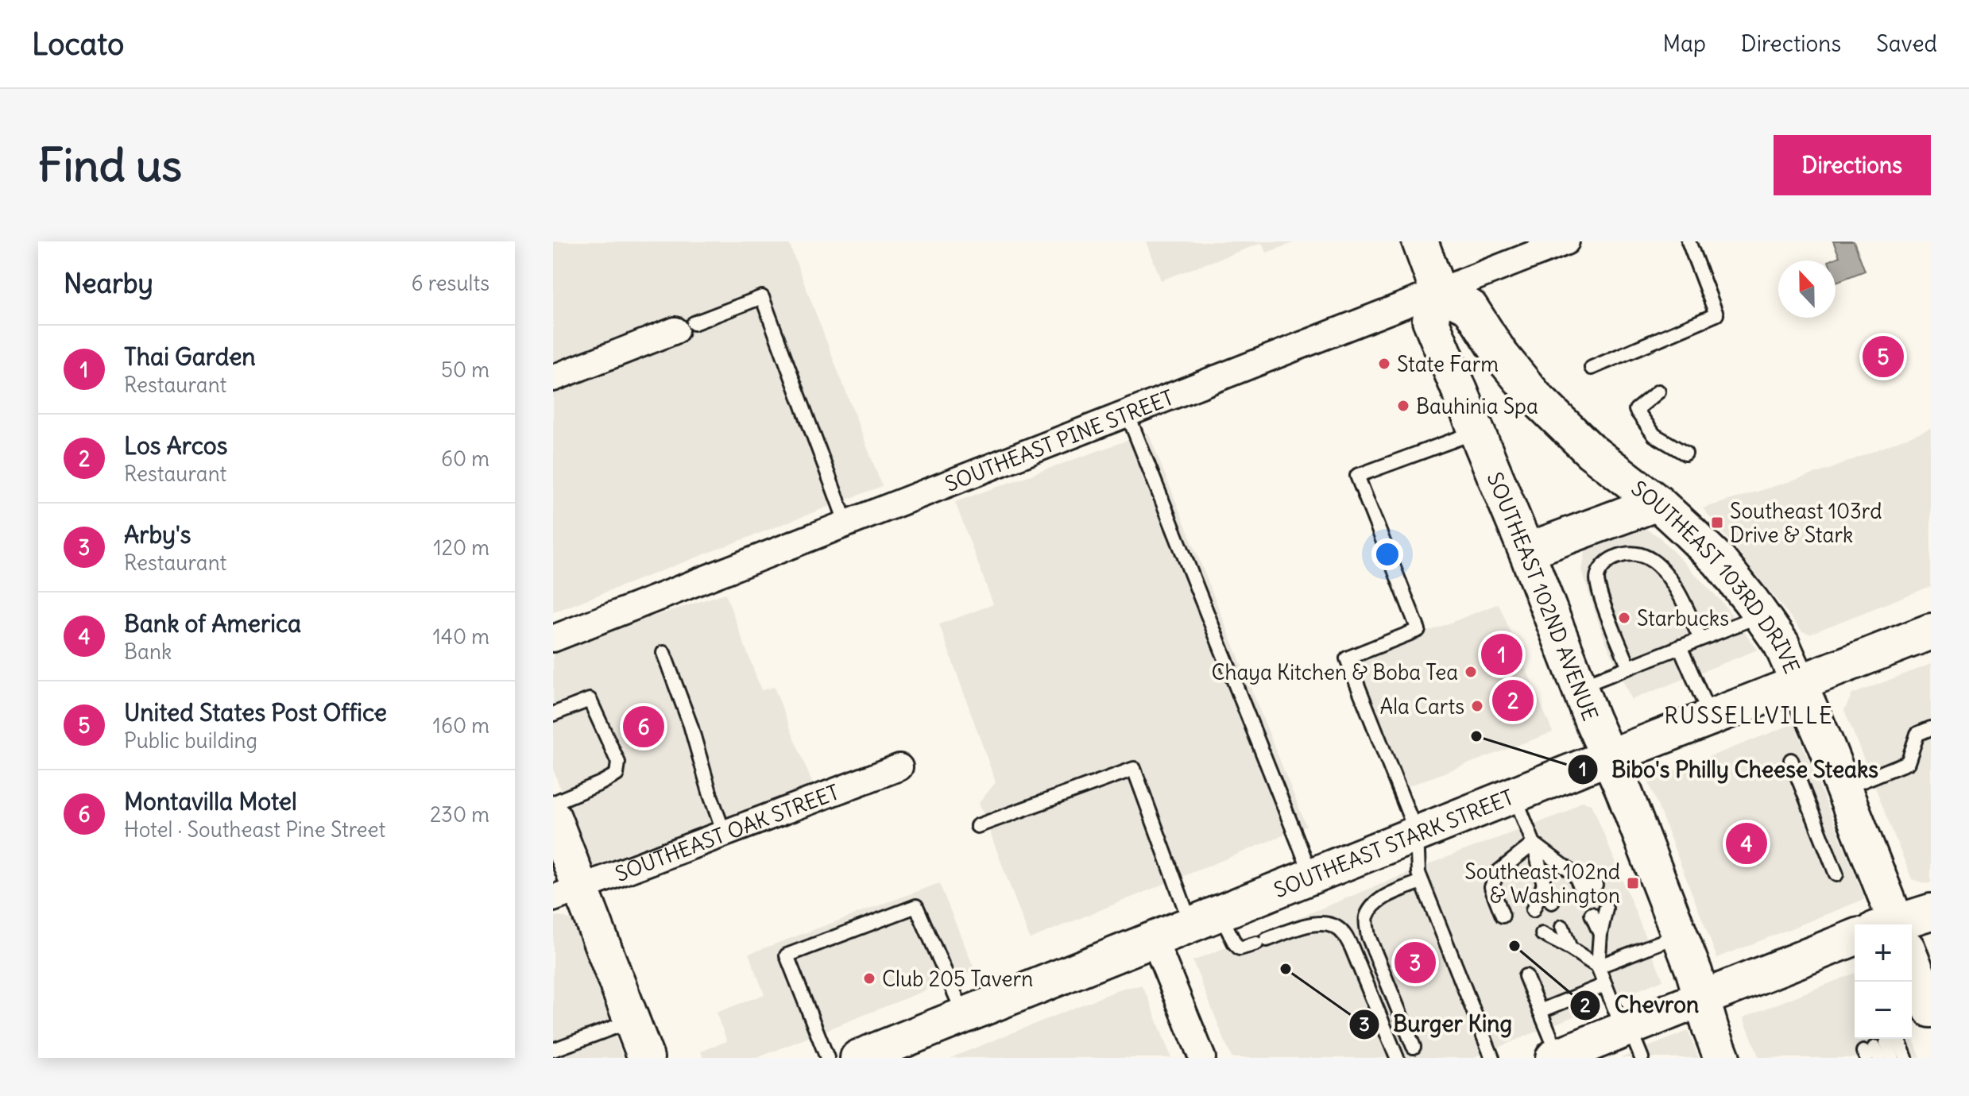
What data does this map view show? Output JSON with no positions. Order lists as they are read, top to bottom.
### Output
{
  "streets": {
    "main road": ["SOUTHEAST 103RD DRIVE", "SOUTHEAST 102ND AVENUE", "SOUTHEAST STARK STREET"],
    "street": ["SOUTHEAST PINE STREET", "SOUTHEAST OAK STREET"]
  },
  "crossings": [
    ["SOUTHEAST PINE STREET", "SOUTHEAST 103RD DRIVE"],
    ["SOUTHEAST PINE STREET", "SOUTHEAST 102ND AVENUE"],
    ["SOUTHEAST 103RD DRIVE", "SOUTHEAST 102ND AVENUE"],
    ["SOUTHEAST 103RD DRIVE", "SOUTHEAST STARK STREET"],
    ["SOUTHEAST 102ND AVENUE", "SOUTHEAST STARK STREET"]
  ],
  "districts": ["RUSSELLVILLE"],
  "places": {
    "other": [
      "State Farm",
      "Bauhinia Spa",
      "Starbucks",
      "Chaya Kitchen & Boba Tea",
      "Ala Carts",
      "Bibo's Philly Cheese Steaks",
      "Chevron",
      "Burger King",
      "Club 205 Tavern"
    ],
    "transit": ["Southeast 103rd Drive & Stark", "Southeast 102nd & Washington"]
  },
  "north": "top",
  "page": {
    "header": "Locato",
    "nav": ["Map", "Directions", "Saved"],
    "buttons": "Directions",
    "title": "Find us",
    "heading": ["Nearby", "6 results"],
    "list": [
      {
        "mark": "1",
        "name": "Thai Garden",
        "note": "Restaurant",
        "value": "50 m"
      },
      {
        "mark": "2",
        "name": "Los Arcos",
        "note": "Restaurant",
        "value": "60 m"
      },
      {
        "mark": "3",
        "name": "Arby's",
        "note": "Restaurant",
        "value": "120 m"
      },
      {
        "mark": "4",
        "name": "Bank of America",
        "note": "Bank",
        "value": "140 m"
      },
      {
        "mark": "5",
        "name": "United States Post Office",
        "note": "Public building",
        "value": "160 m"
      },
      {
        "mark": "6",
        "name": "Montavilla Motel",
        "note": "Hotel · Southeast Pine Street",
        "value": "230 m"
      }
    ],
    "pins": [
      "5",
      "1",
      "2",
      "6",
      "4",
      "3"
    ],
    "map_buttons": ["+", "−"]
  }
}
